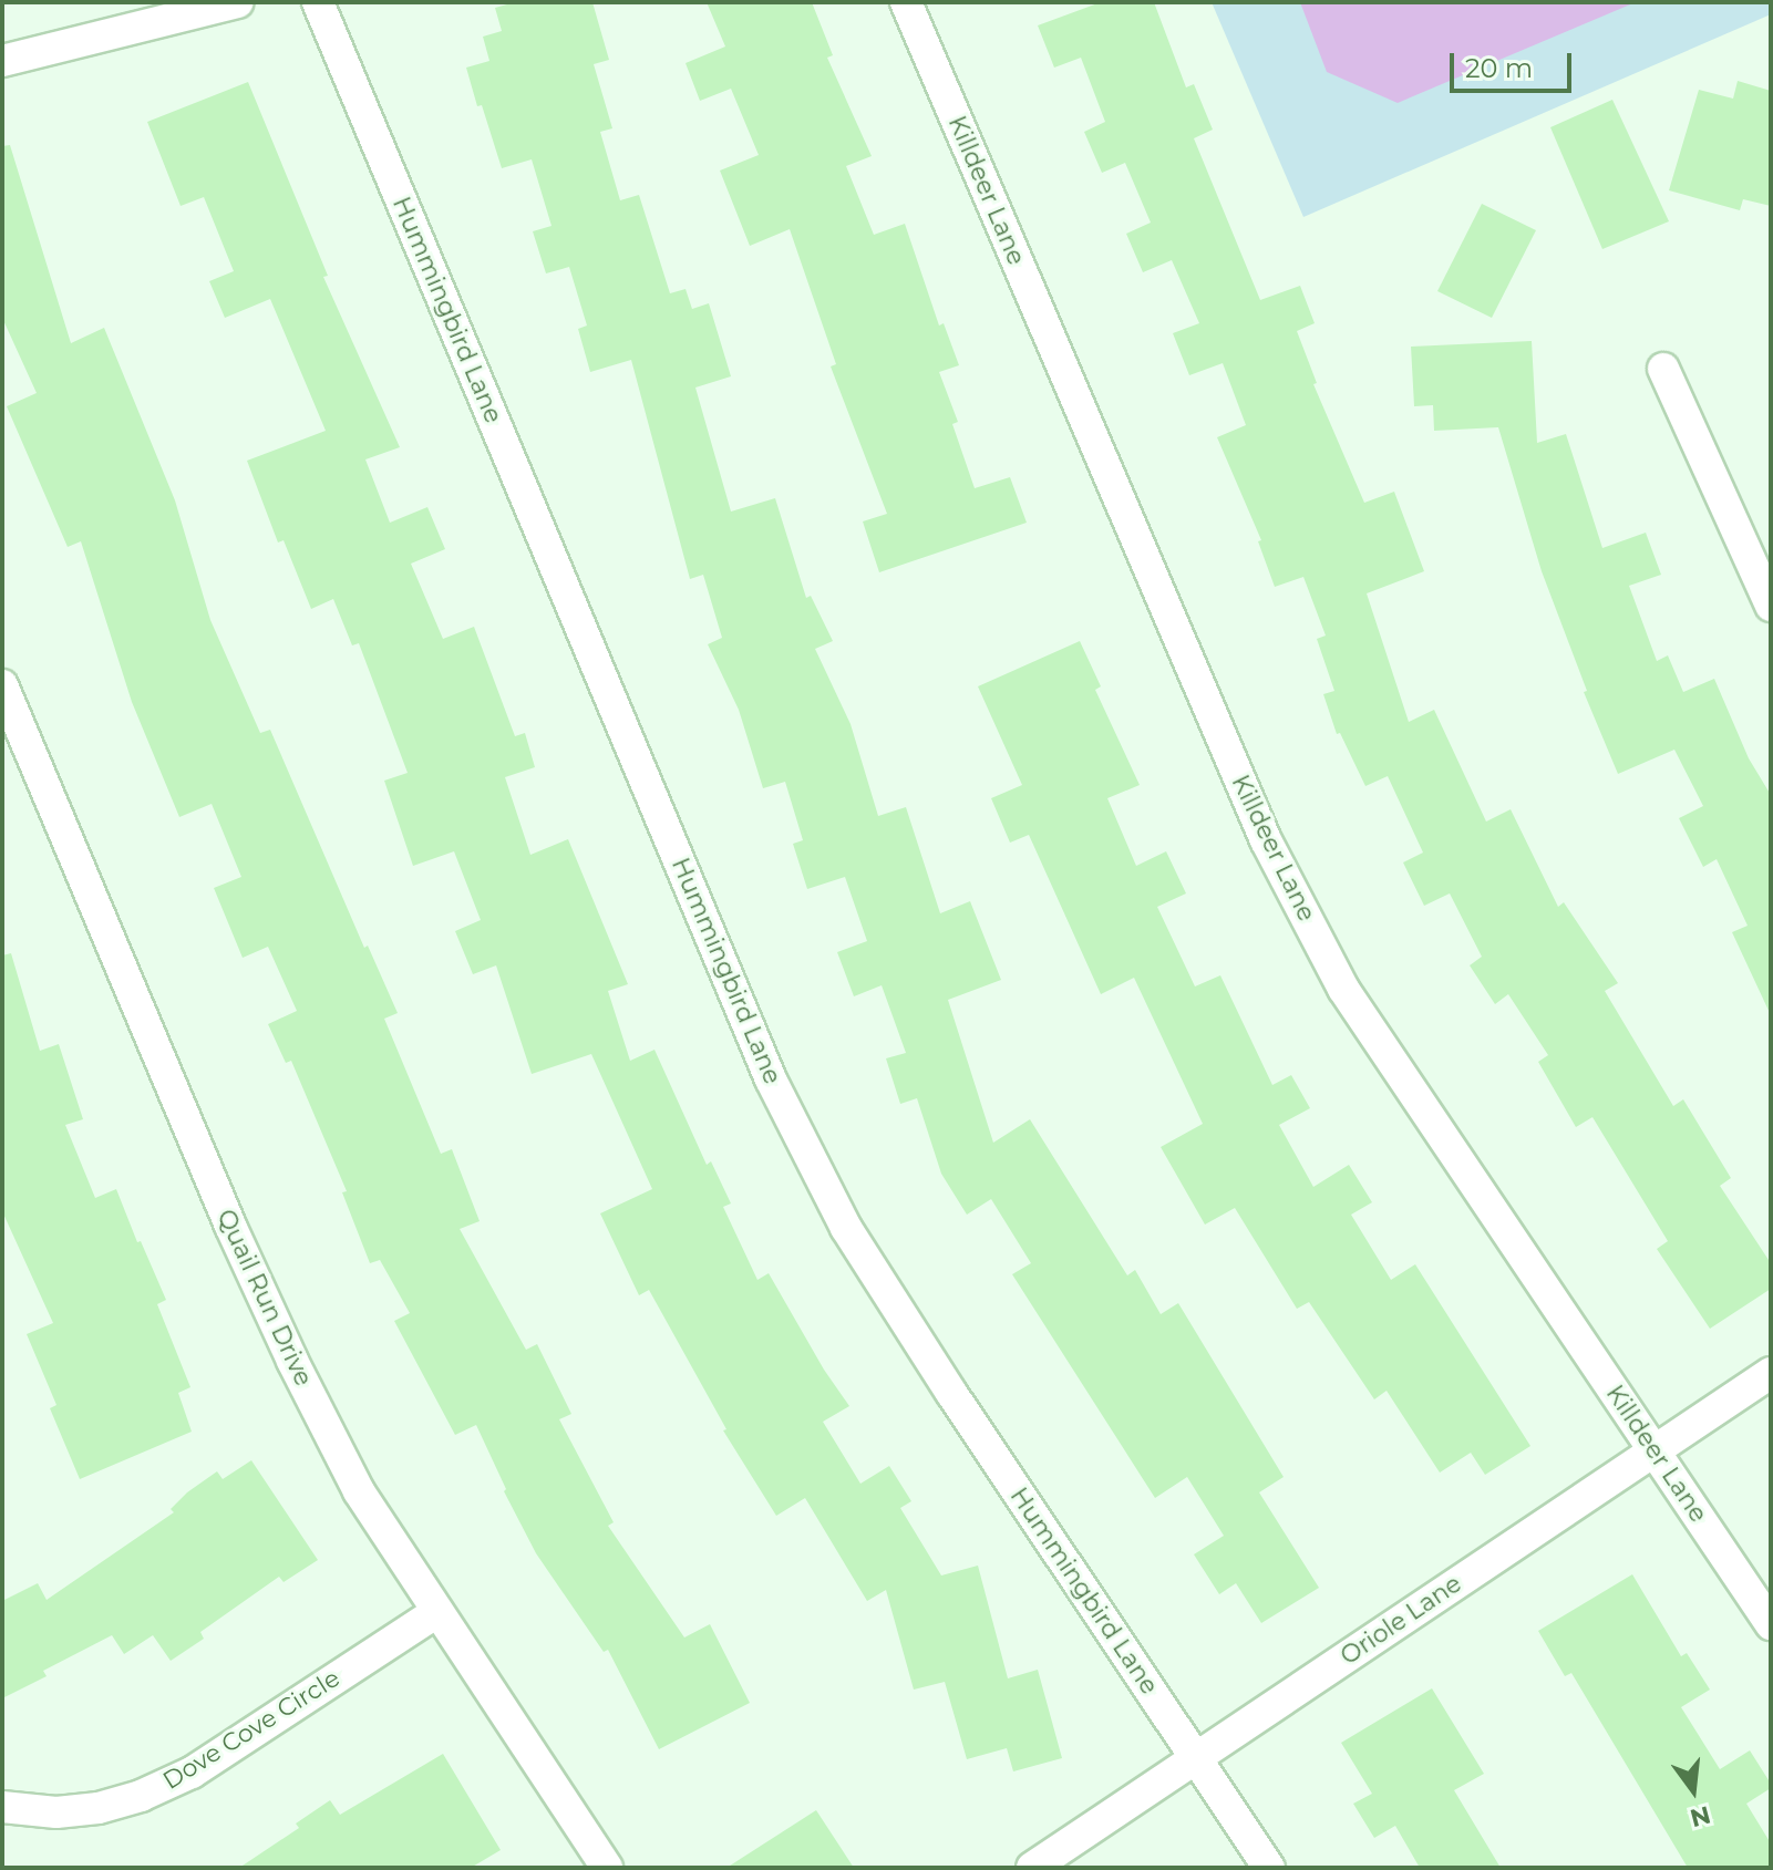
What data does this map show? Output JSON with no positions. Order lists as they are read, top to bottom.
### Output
{
  "streets": {
    "street": [
      "Killdeer Lane",
      "Hummingbird Lane",
      "Quail Run Drive",
      "Oriole Lane",
      "Dove Cove Circle"
    ]
  },
  "crossings": [
    ["Killdeer Lane", "Oriole Lane"],
    ["Hummingbird Lane", "Oriole Lane"],
    ["Quail Run Drive", "Dove Cove Circle"]
  ],
  "scale_bar": "20 m",
  "north": "bottom"
}
